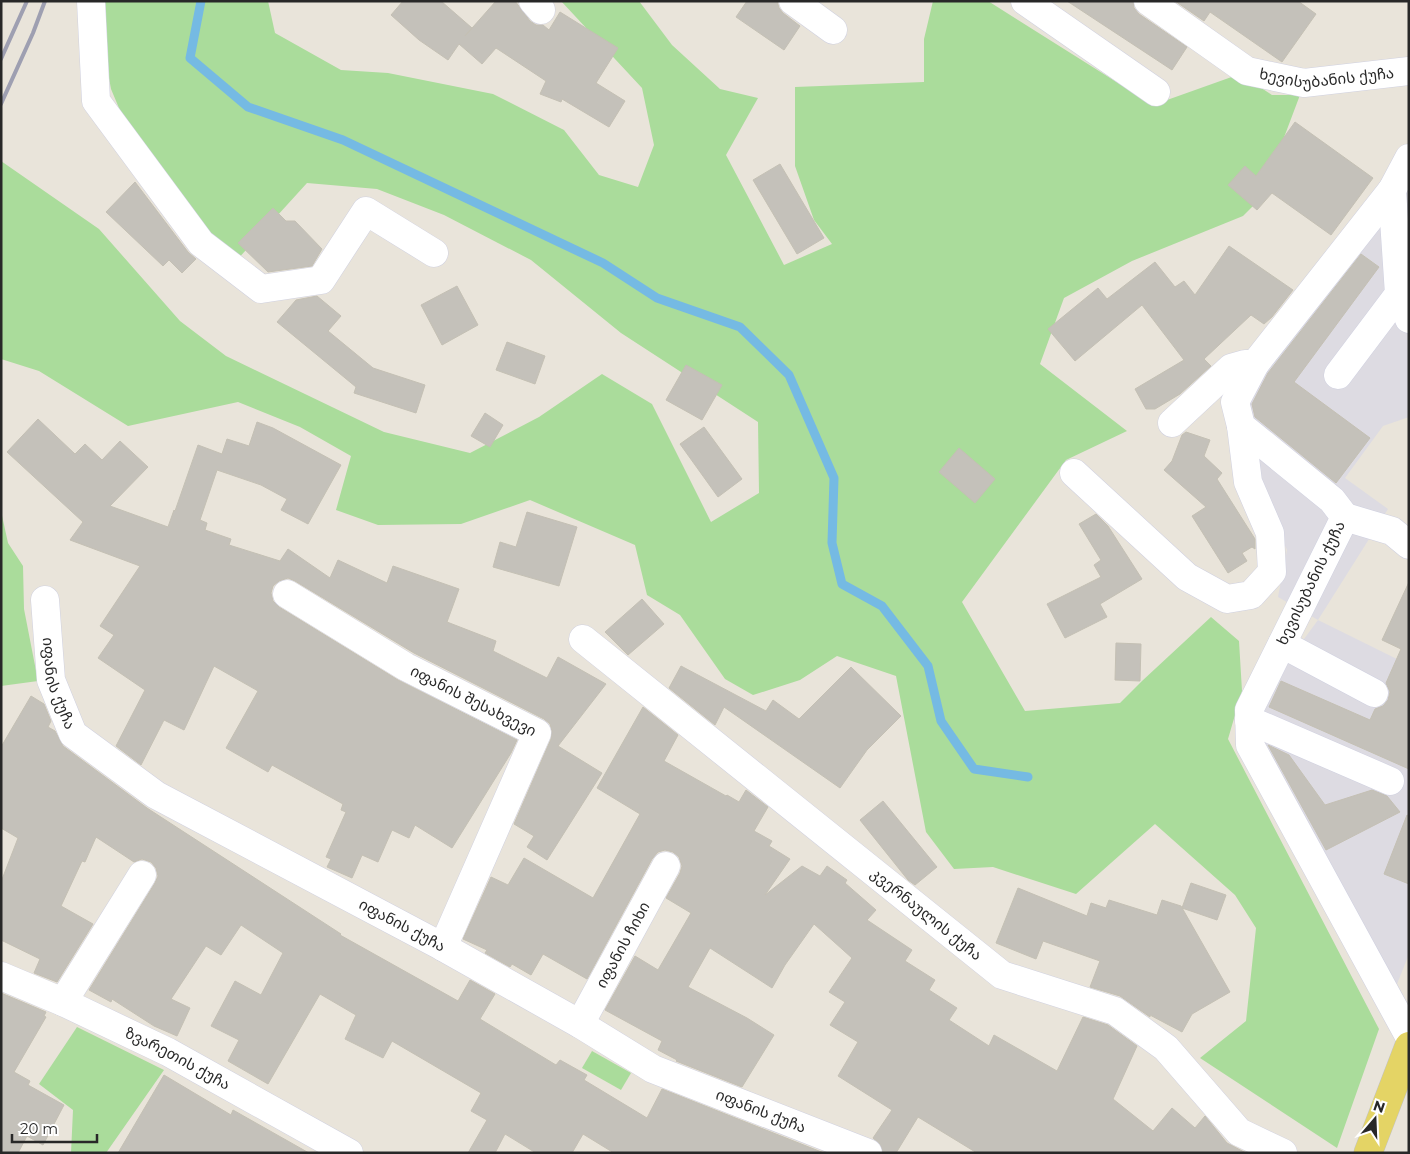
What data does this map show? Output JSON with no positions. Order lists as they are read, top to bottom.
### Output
{
  "streets": {
    "street": [
      "ხევისუბანის ქუჩა",
      "იფანის ქუჩა",
      "იფანის შესახვევი",
      "კვერნაულის ქუჩა",
      "იფანის ჩიხი",
      "ზვარეთის ქუჩა"
    ]
  },
  "crossings": [
    ["იფანის ქუჩა", "იფანის შესახვევი"],
    ["იფანის ქუჩა", "იფანის ჩიხი"]
  ],
  "scale_bar": "20 m",
  "north": "top"
}
